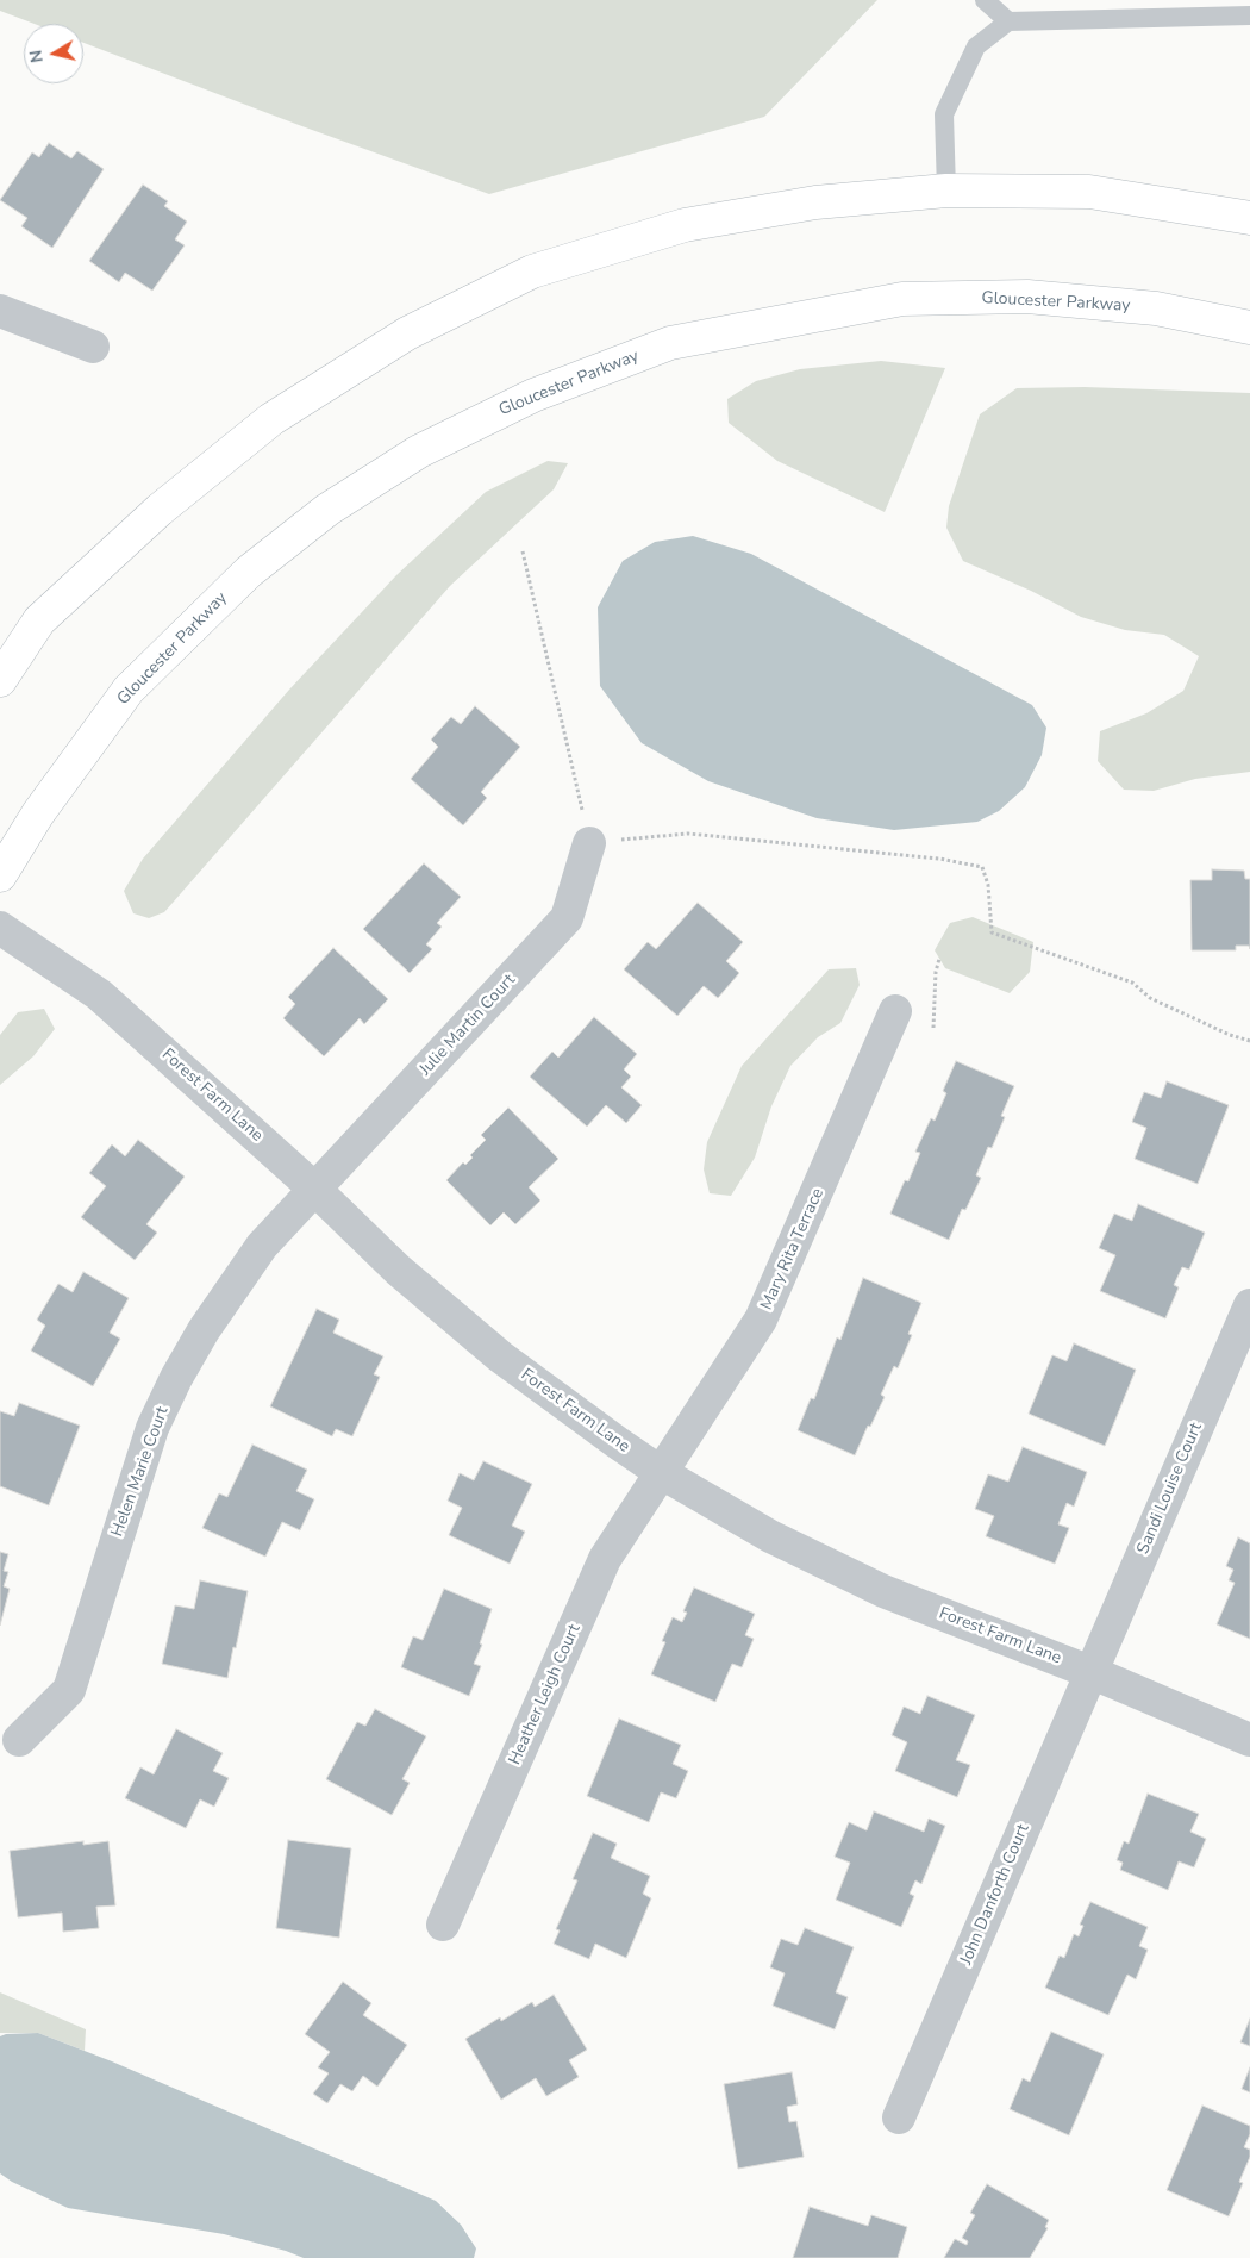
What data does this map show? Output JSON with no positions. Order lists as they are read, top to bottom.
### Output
{
  "streets": {
    "main road": ["Gloucester Parkway"],
    "street": [
      "Julie Martin Court",
      "Forest Farm Lane",
      "Mary Rita Terrace",
      "Helen Marie Court",
      "Sandi Louise Court",
      "Heather Leigh Court",
      "John Danforth Court"
    ]
  },
  "crossings": [
    ["Julie Martin Court", "Forest Farm Lane"],
    ["Julie Martin Court", "Helen Marie Court"],
    ["Forest Farm Lane", "Mary Rita Terrace"],
    ["Forest Farm Lane", "Helen Marie Court"],
    ["Forest Farm Lane", "Sandi Louise Court"],
    ["Forest Farm Lane", "Heather Leigh Court"],
    ["Forest Farm Lane", "John Danforth Court"],
    ["Mary Rita Terrace", "Heather Leigh Court"],
    ["Sandi Louise Court", "John Danforth Court"]
  ],
  "north": "left"
}
